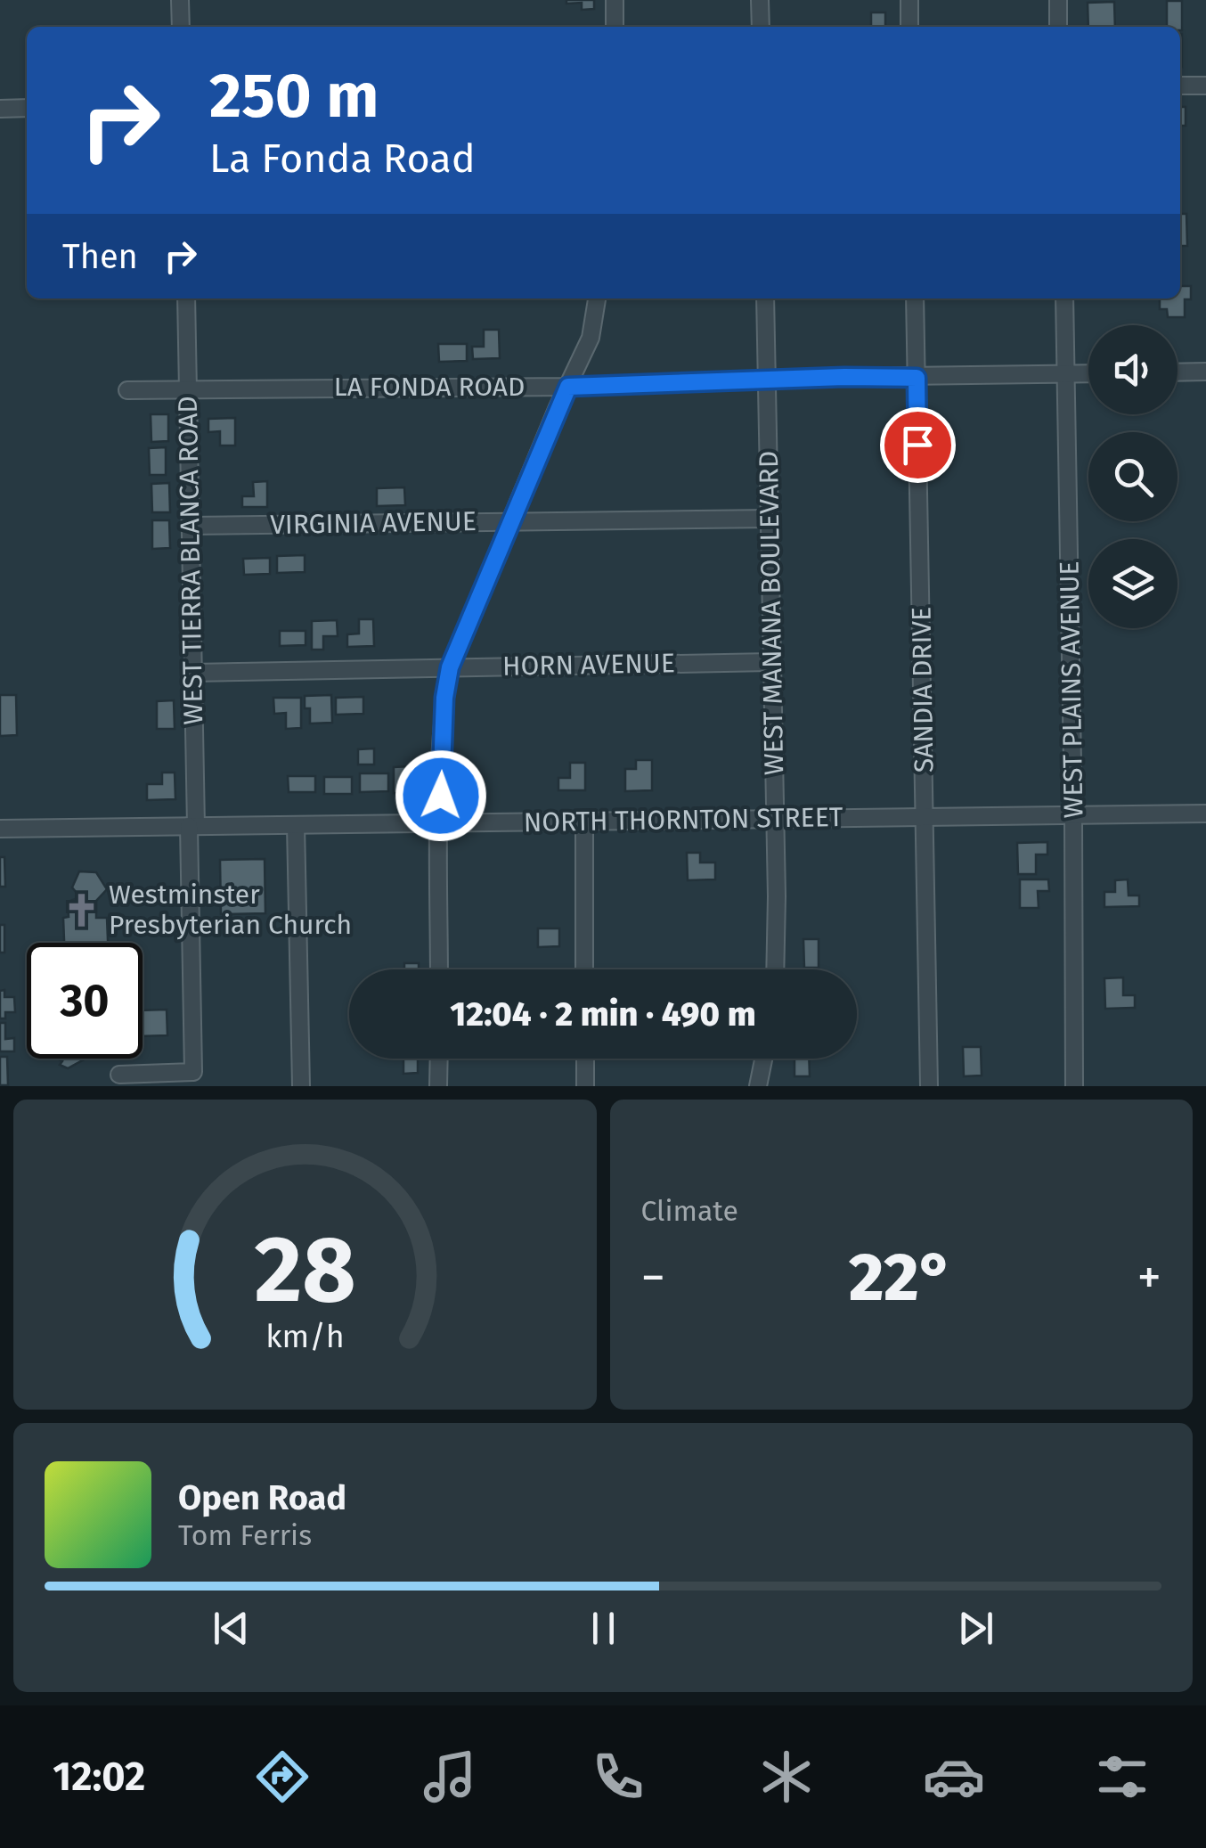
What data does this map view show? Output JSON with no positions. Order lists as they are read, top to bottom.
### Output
{
  "streets": {
    "street": [
      "LA FONDA ROAD",
      "VIRGINIA AVENUE",
      "WEST TIERRA BLANCA ROAD",
      "WEST MANANA BOULEVARD",
      "HORN AVENUE",
      "SANDIA DRIVE",
      "WEST PLAINS AVENUE",
      "NORTH THORNTON STREET"
    ]
  },
  "crossings": [
    ["LA FONDA ROAD", "WEST TIERRA BLANCA ROAD"],
    ["LA FONDA ROAD", "WEST MANANA BOULEVARD"],
    ["LA FONDA ROAD", "SANDIA DRIVE"],
    ["LA FONDA ROAD", "WEST PLAINS AVENUE"],
    ["VIRGINIA AVENUE", "WEST TIERRA BLANCA ROAD"],
    ["VIRGINIA AVENUE", "WEST MANANA BOULEVARD"],
    ["WEST TIERRA BLANCA ROAD", "HORN AVENUE"],
    ["WEST TIERRA BLANCA ROAD", "NORTH THORNTON STREET"],
    ["WEST MANANA BOULEVARD", "HORN AVENUE"],
    ["WEST MANANA BOULEVARD", "NORTH THORNTON STREET"],
    ["SANDIA DRIVE", "NORTH THORNTON STREET"],
    ["WEST PLAINS AVENUE", "NORTH THORNTON STREET"]
  ],
  "places": {
    "church": ["Westminster Presbyterian Church"]
  },
  "page": {
    "turn": ["250 m", "La Fonda Road"],
    "then": "Then",
    "limit": "30",
    "trip": "12:04 · 2 min · 490 m",
    "tile": "Climate",
    "heat": ["−", "22°", "+"],
    "song": ["Open Road", "Tom Ferris"],
    "tabs": "12:02",
    "gauge": ["28", "km/h"]
  }
}
